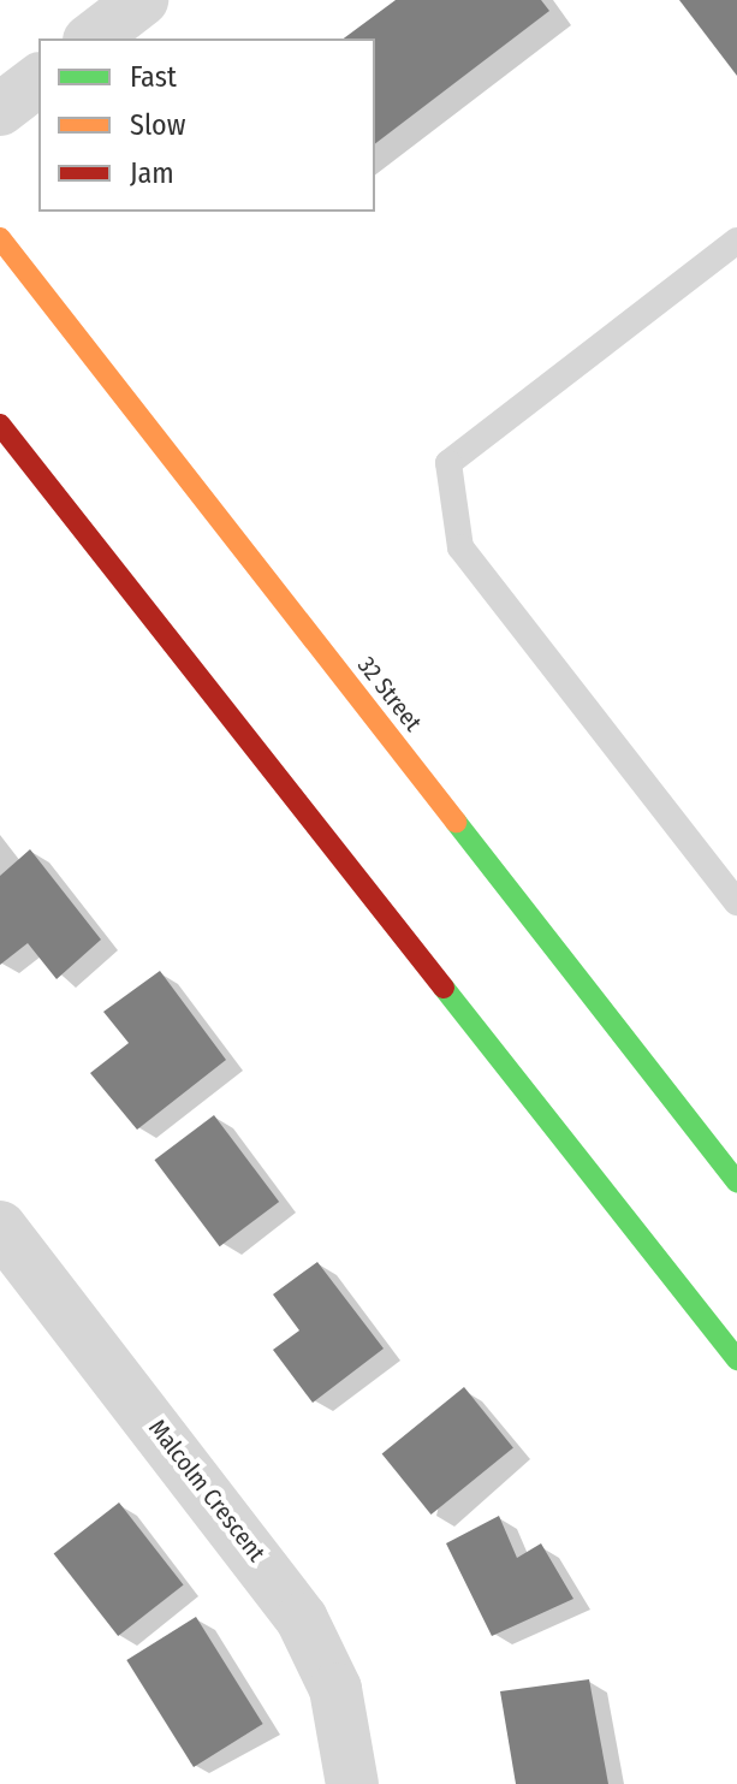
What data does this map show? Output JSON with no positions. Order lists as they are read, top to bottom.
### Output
{
  "streets": {
    "main road": ["32 Street"],
    "street": ["Malcolm Crescent"]
  },
  "legend": ["Fast", "Slow", "Jam"]
}
